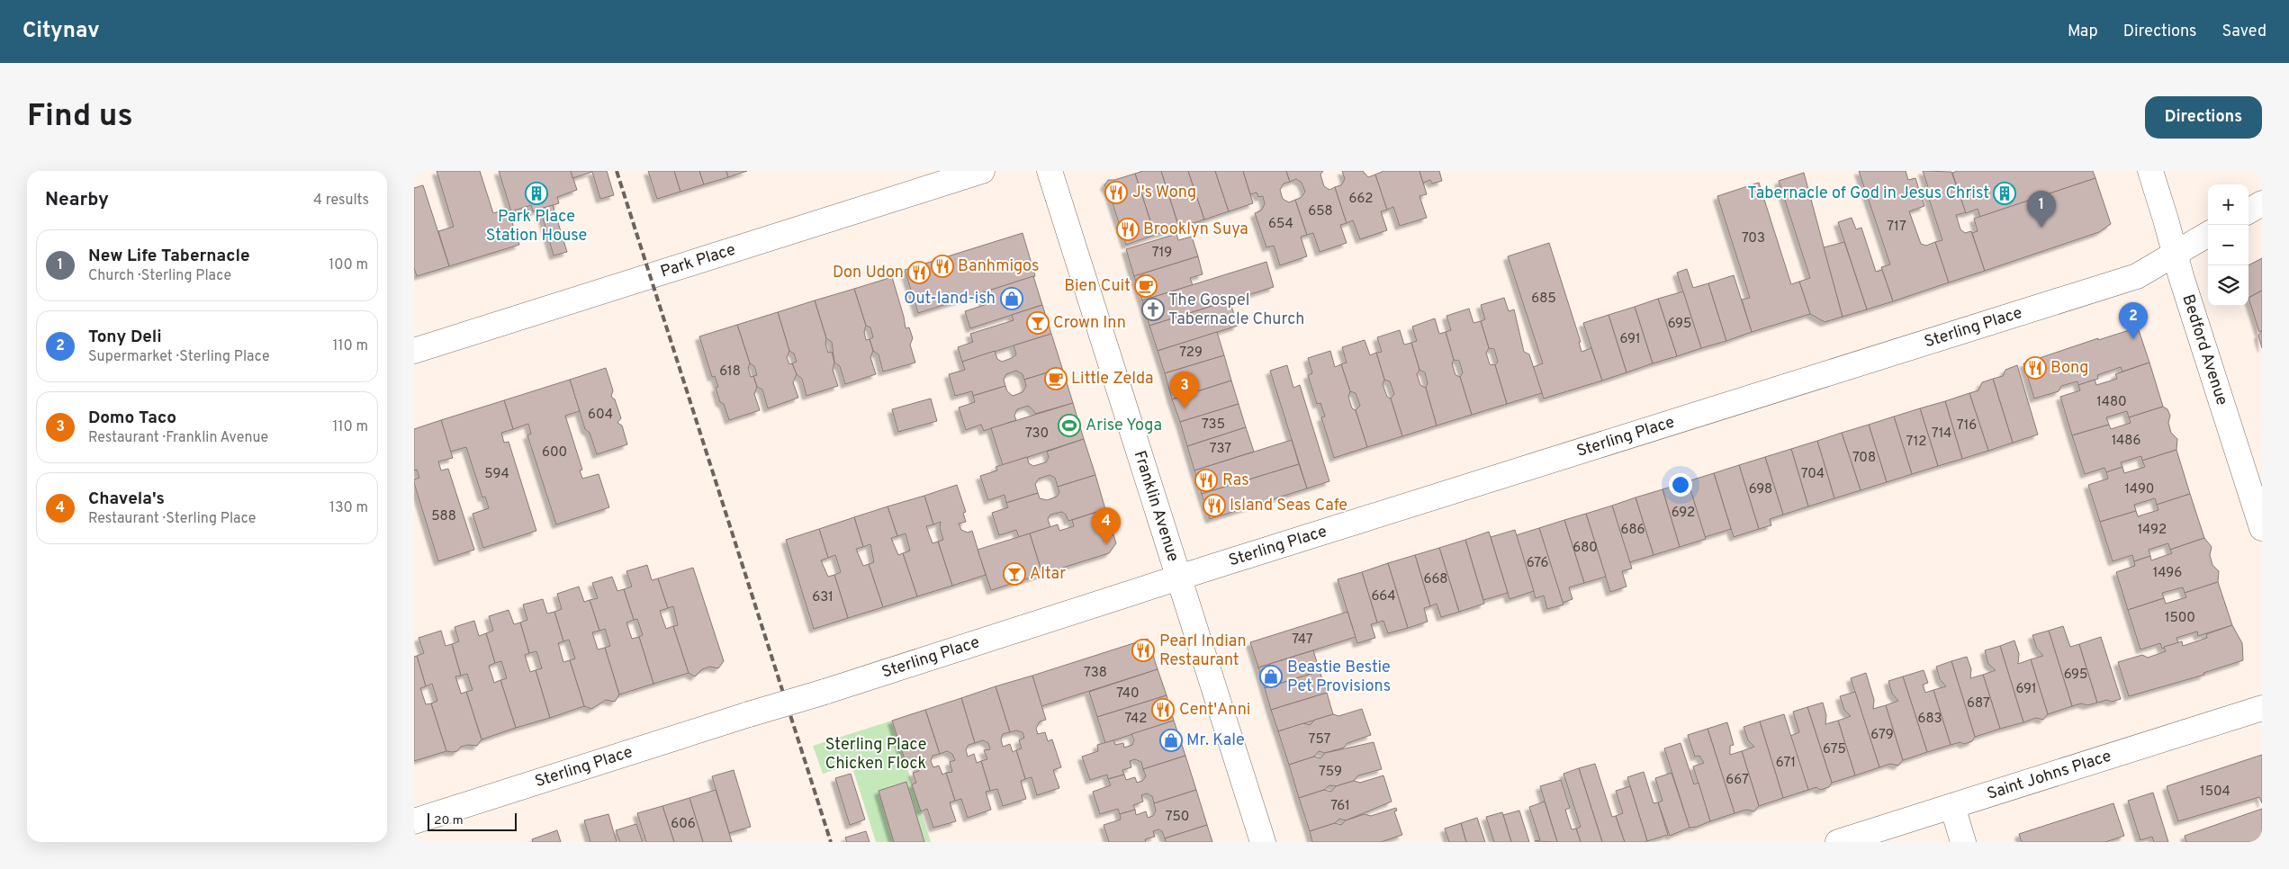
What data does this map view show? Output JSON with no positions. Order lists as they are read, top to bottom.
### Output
{
  "streets": {
    "street": [
      "Park Place",
      "Sterling Place",
      "Bedford Avenue",
      "Franklin Avenue",
      "Saint Johns Place"
    ]
  },
  "crossings": [
    ["Sterling Place", "Bedford Avenue"],
    ["Sterling Place", "Franklin Avenue"]
  ],
  "parks": ["Sterling Place Chicken Flock"],
  "places": {
    "restaurant": [
      "J's Wong",
      "Brooklyn Suya",
      "Banhmigos",
      "Don Udon",
      "Bong",
      "Ras",
      "Island Seas Cafe",
      "Pearl Indian Restaurant",
      "Cent'Anni"
    ],
    "building": ["Park Place Station House", "Tabernacle of God in Jesus Christ"],
    "cafe": ["Bien Cuit", "Little Zelda"],
    "shop": ["Out-land-ish", "Beastie Bestie Pet Provisions", "Mr. Kale"],
    "church": ["The Gospel Tabernacle Church"],
    "bar": ["Crown Inn", "Altar"],
    "sports": ["Arise Yoga"]
  },
  "house_numbers": [
    "662",
    "658",
    "654",
    "717",
    "703",
    "719",
    "685",
    "695",
    "691",
    "729",
    "618",
    "1480",
    "604",
    "735",
    "716",
    "730",
    "714",
    "1486",
    "712",
    "737",
    "600",
    "708",
    "594",
    "704",
    "698",
    "1490",
    "692",
    "588",
    "686",
    "1492",
    "680",
    "676",
    "1496",
    "668",
    "664",
    "631",
    "1500",
    "747",
    "738",
    "695",
    "691",
    "740",
    "687",
    "742",
    "683",
    "679",
    "757",
    "675",
    "671",
    "759",
    "667",
    "1504",
    "761",
    "750",
    "606"
  ],
  "scale_bar": "20 m",
  "page": {
    "header": "Citynav",
    "nav": ["Map", "Directions", "Saved"],
    "buttons": "Directions",
    "title": "Find us",
    "heading": ["Nearby", "4 results"],
    "map_buttons": ["+", "−"],
    "pins": [
      "1",
      "2",
      "3",
      "4"
    ],
    "list": [
      {
        "mark": "1",
        "name": "New Life Tabernacle",
        "note": "Church · Sterling Place",
        "value": "100 m"
      },
      {
        "mark": "2",
        "name": "Tony Deli",
        "note": "Supermarket · Sterling Place",
        "value": "110 m"
      },
      {
        "mark": "3",
        "name": "Domo Taco",
        "note": "Restaurant · Franklin Avenue",
        "value": "110 m"
      },
      {
        "mark": "4",
        "name": "Chavela's",
        "note": "Restaurant · Sterling Place",
        "value": "130 m"
      }
    ],
    "scale": "20 m"
  }
}
